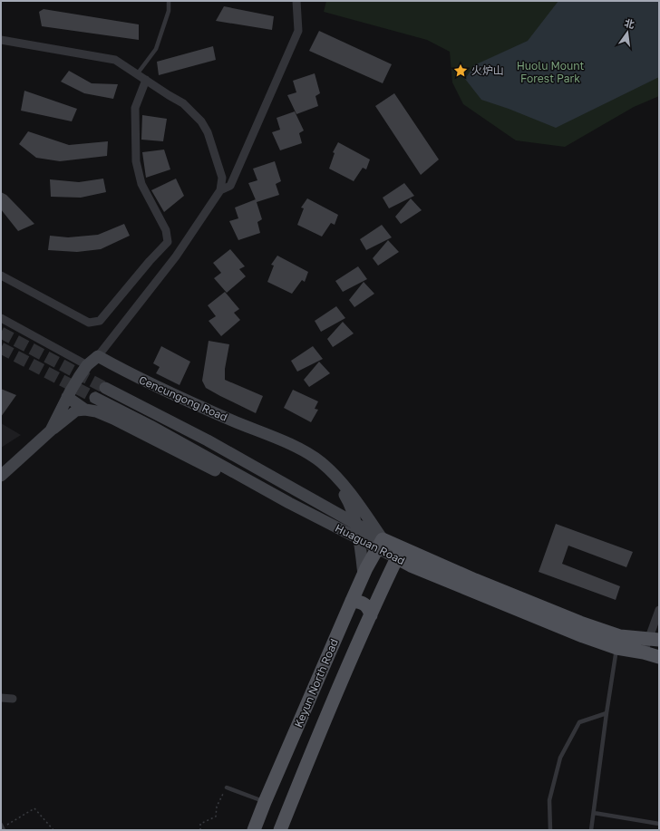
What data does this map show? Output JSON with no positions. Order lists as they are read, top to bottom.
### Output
{
  "streets": {
    "main road": ["Huaguan Road", "Keyun North Road"],
    "street": ["Cencungong Road"]
  },
  "crossings": [
    ["Cencungong Road", "Huaguan Road"],
    ["Cencungong Road", "Keyun North Road"],
    ["Huaguan Road", "Keyun North Road"]
  ],
  "parks": ["Huolu Mount Forest Park"],
  "places": {
    "place": ["火炉山"]
  },
  "north": "top"
}
